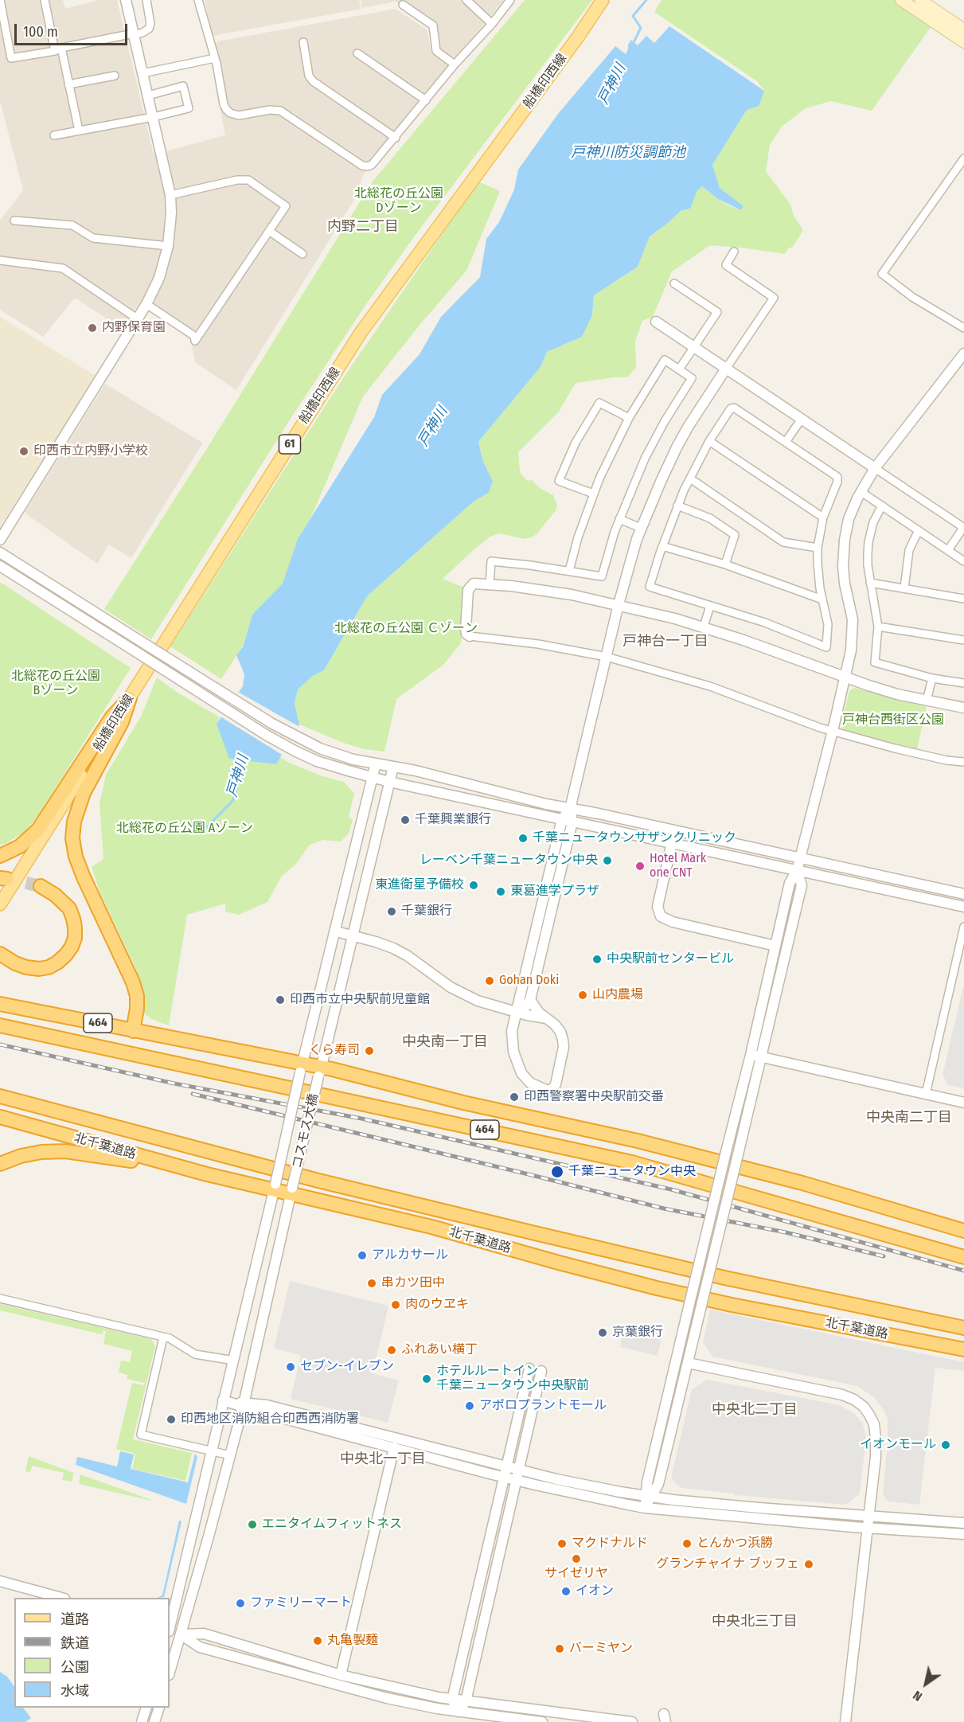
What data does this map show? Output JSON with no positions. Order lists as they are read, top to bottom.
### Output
{
  "streets": {
    "highway": ["464", "北千葉道路"],
    "main road": ["船橋印西線", "61"],
    "street": ["コスモス大橋"]
  },
  "crossings": [
    ["464", "コスモス大橋"],
    ["コスモス大橋", "北千葉道路"]
  ],
  "districts": [
    "内野二丁目",
    "戸神台一丁目",
    "中央南一丁目",
    "中央南二丁目",
    "中央北二丁目",
    "中央北一丁目",
    "中央北三丁目"
  ],
  "water": ["戸神川", "戸神川防災調節池"],
  "parks": [
    "北総花の丘公園 Dゾーン",
    "北総花の丘公園 Ｃゾーン",
    "北総花の丘公園 Bゾーン",
    "戸神台西街区公園",
    "北総花の丘公園 Aゾーン"
  ],
  "places": [
    "内野保育園",
    "印西市立内野小学校",
    "千葉興業銀行",
    "千葉ニュータウンサザンクリニック",
    "レーベン千葉ニュータウン中央",
    "Hotel Mark one CNT",
    "東進衛星予備校",
    "東葛進学プラザ",
    "千葉銀行",
    "中央駅前センタービル",
    "Gohan Doki",
    "山内農場",
    "印西市立中央駅前児童館",
    "くら寿司",
    "印西警察署中央駅前交番",
    "千葉ニュータウン中央",
    "アルカサール",
    "串カツ田中",
    "肉のウヱキ",
    "京葉銀行",
    "ふれあい横丁",
    "セブン-イレブン",
    "ホテルルートイン 千葉ニュータウン中央駅前",
    "アポロプラントモール",
    "印西地区消防組合印西西消防署",
    "イオンモール",
    "エニタイムフィットネス",
    "マクドナルド",
    "とんかつ浜勝",
    "サイゼリヤ",
    "グランチャイナ ブッフェ",
    "イオン",
    "ファミリーマート",
    "丸亀製麺",
    "バーミヤン"
  ],
  "legend": [
    "道路",
    "鉄道",
    "公園",
    "水域"
  ],
  "scale_bar": "100 m",
  "north": "bottom left"
}
